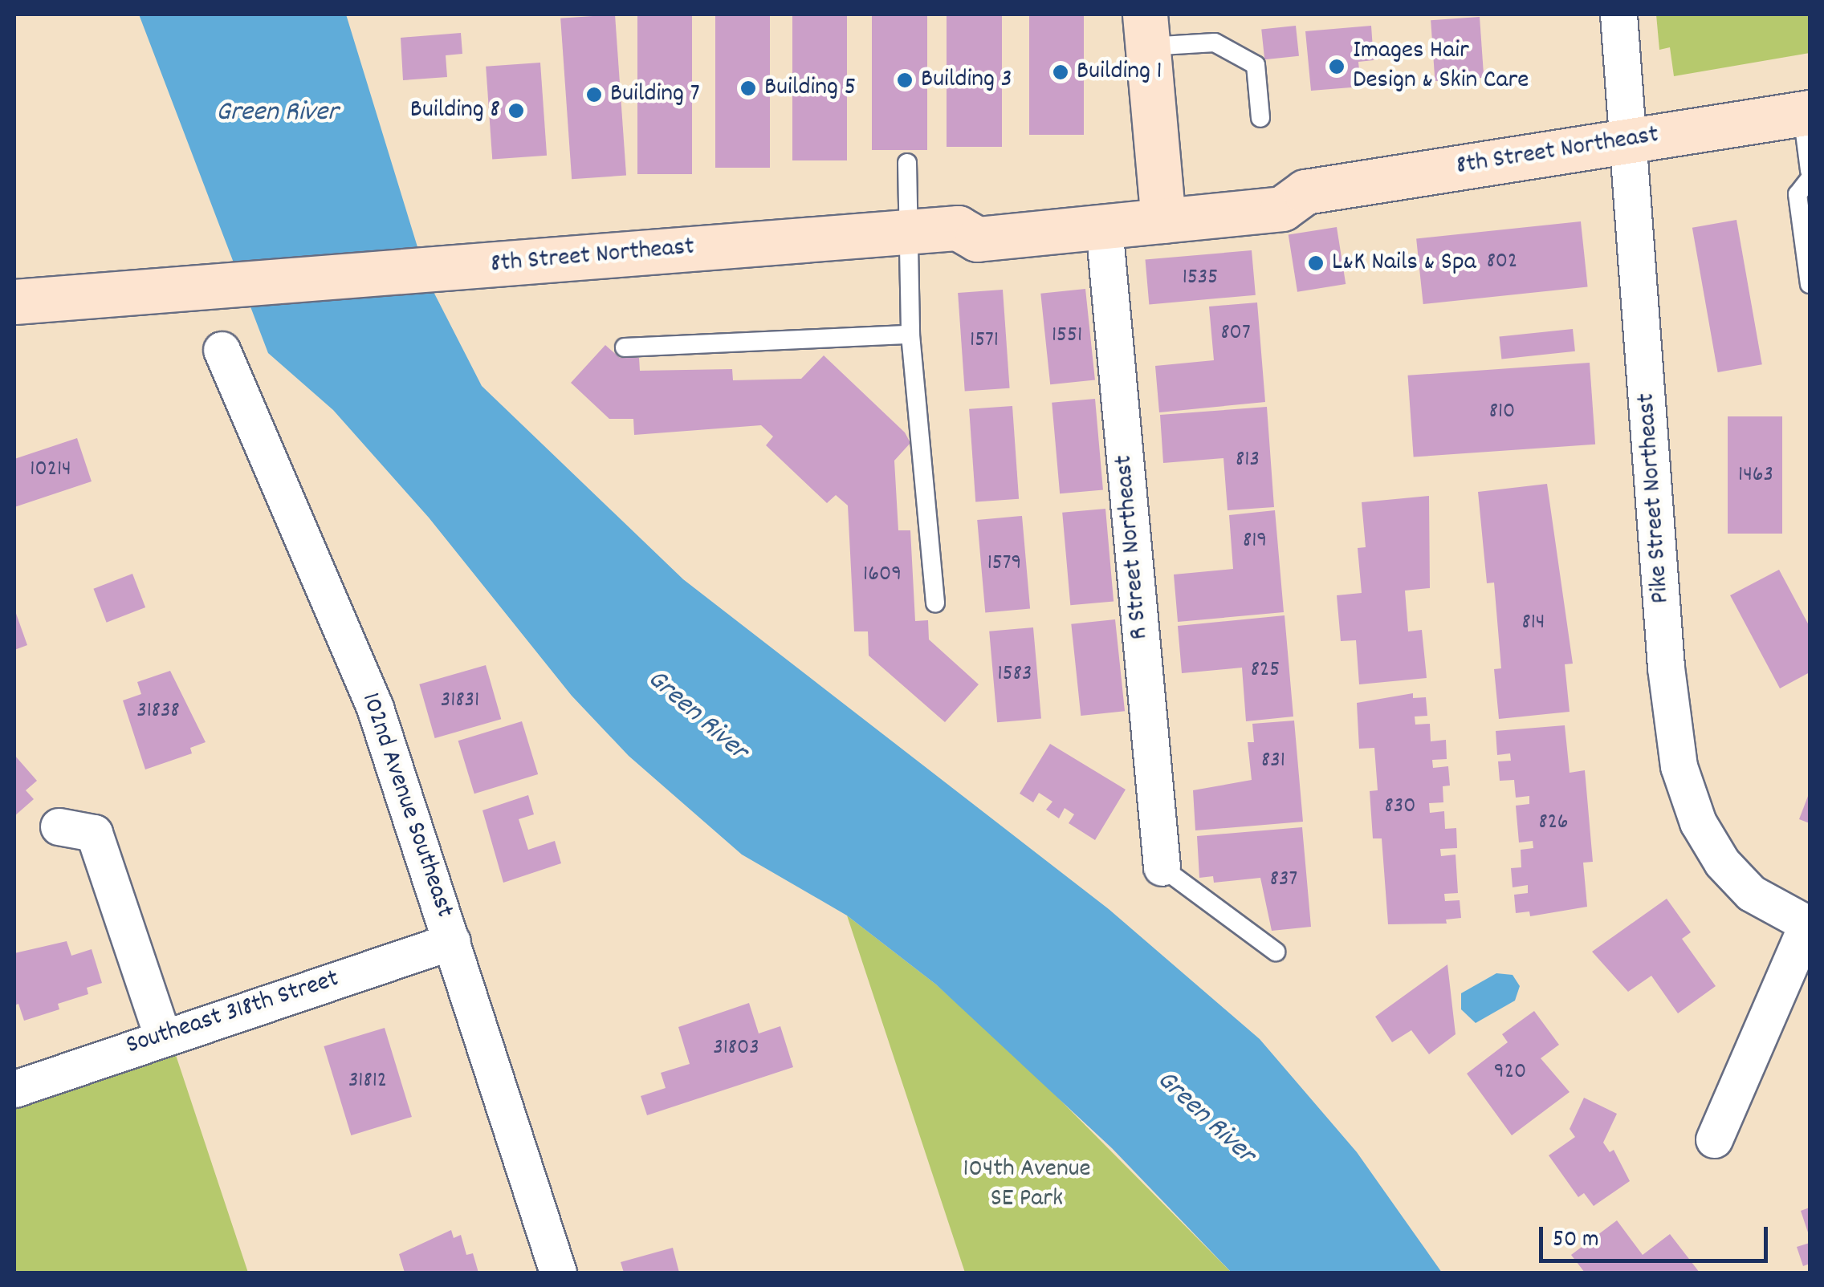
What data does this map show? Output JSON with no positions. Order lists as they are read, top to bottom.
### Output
{
  "streets": {
    "main road": ["8th Street Northeast"],
    "street": [
      "Pike Street Northeast",
      "R Street Northeast",
      "102nd Avenue Southeast",
      "Southeast 318th Street"
    ]
  },
  "crossings": [
    ["8th Street Northeast", "Pike Street Northeast"],
    ["8th Street Northeast", "R Street Northeast"],
    ["102nd Avenue Southeast", "Southeast 318th Street"]
  ],
  "water": ["Green River"],
  "parks": ["104th Avenue SE Park"],
  "places": [
    "Images Hair Design & Skin Care",
    "Building 1",
    "Building 3",
    "Building 5",
    "Building 7",
    "Building 8",
    "L&K Nails & Spa"
  ],
  "house_numbers": [
    "802",
    "1535",
    "807",
    "1551",
    "1571",
    "810",
    "813",
    "10214",
    "1463",
    "819",
    "1579",
    "1609",
    "814",
    "825",
    "1583",
    "31831",
    "31838",
    "831",
    "830",
    "826",
    "837",
    "31803",
    "920",
    "31812"
  ],
  "scale_bar": "50 m"
}
